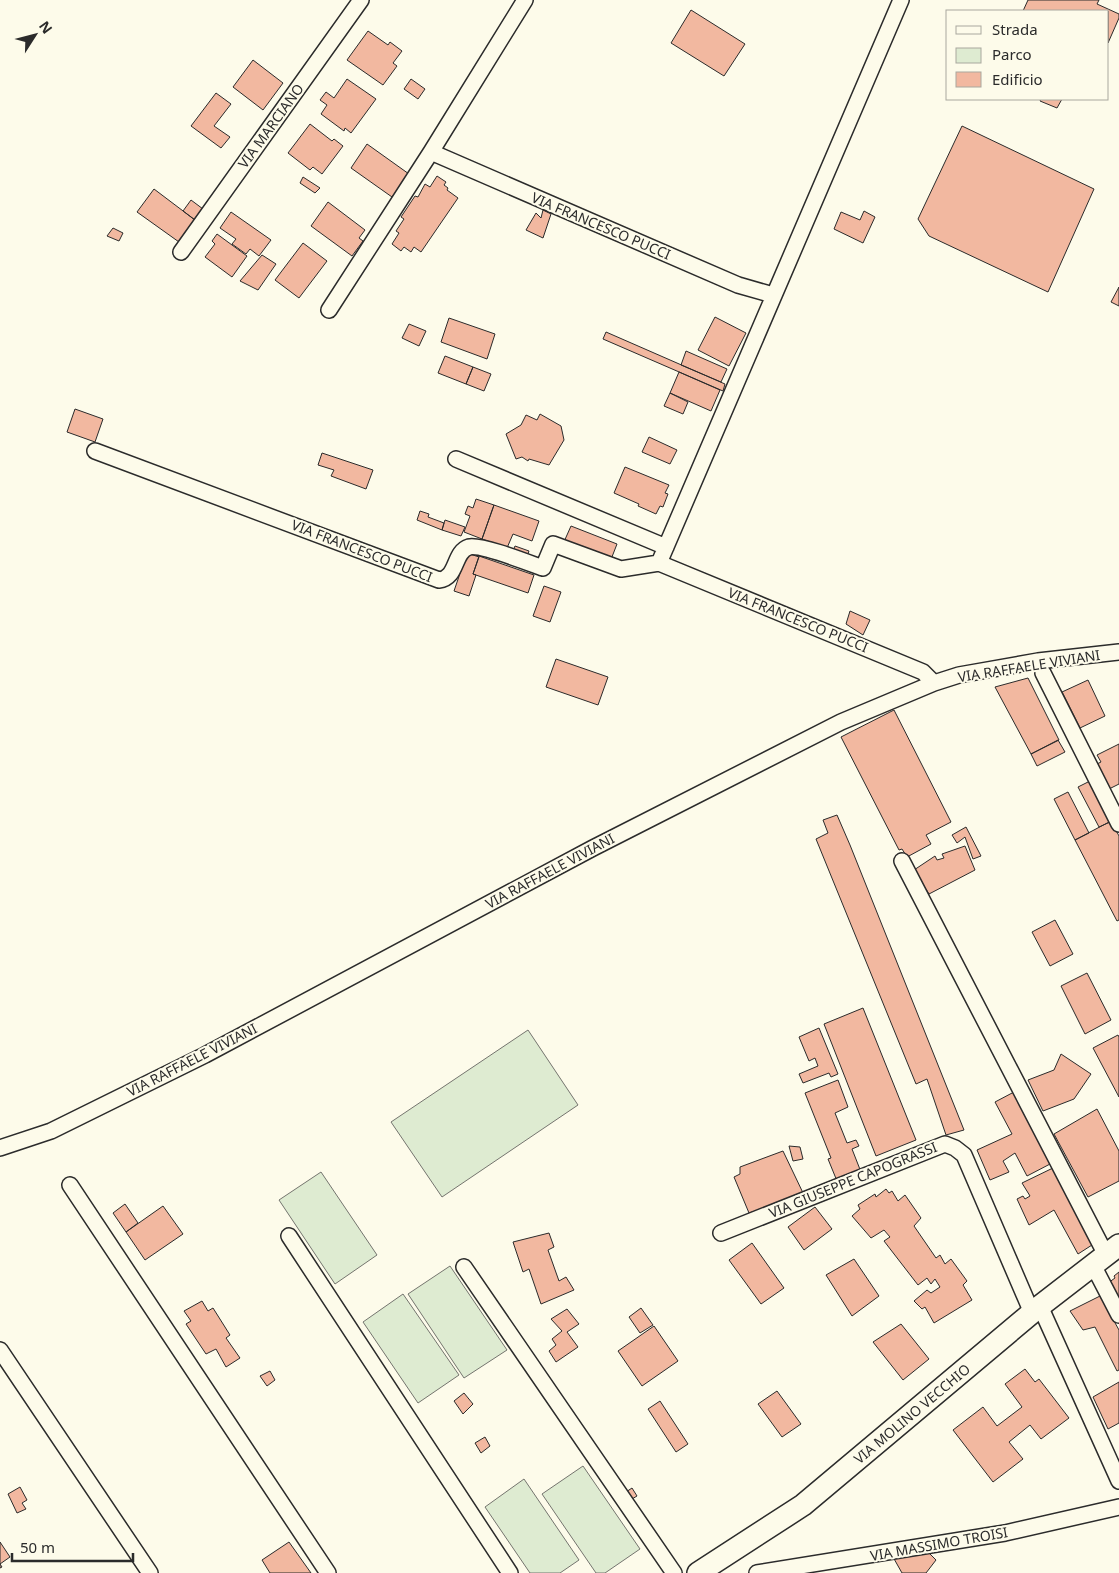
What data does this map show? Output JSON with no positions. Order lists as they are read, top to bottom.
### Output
{
  "streets": {
    "street": [
      "VIA MARCIANO",
      "VIA FRANCESCO PUCCI",
      "VIA RAFFAELE VIVIANI",
      "VIA GIUSEPPE CAPOGRASSI",
      "VIA MOLINO VECCHIO",
      "VIA MASSIMO TROISI"
    ]
  },
  "crossings": [
    ["VIA FRANCESCO PUCCI", "VIA RAFFAELE VIVIANI"],
    ["VIA GIUSEPPE CAPOGRASSI", "VIA MOLINO VECCHIO"]
  ],
  "legend": ["Strada", "Parco", "Edificio"],
  "scale_bar": "50 m",
  "north": "top right"
}
